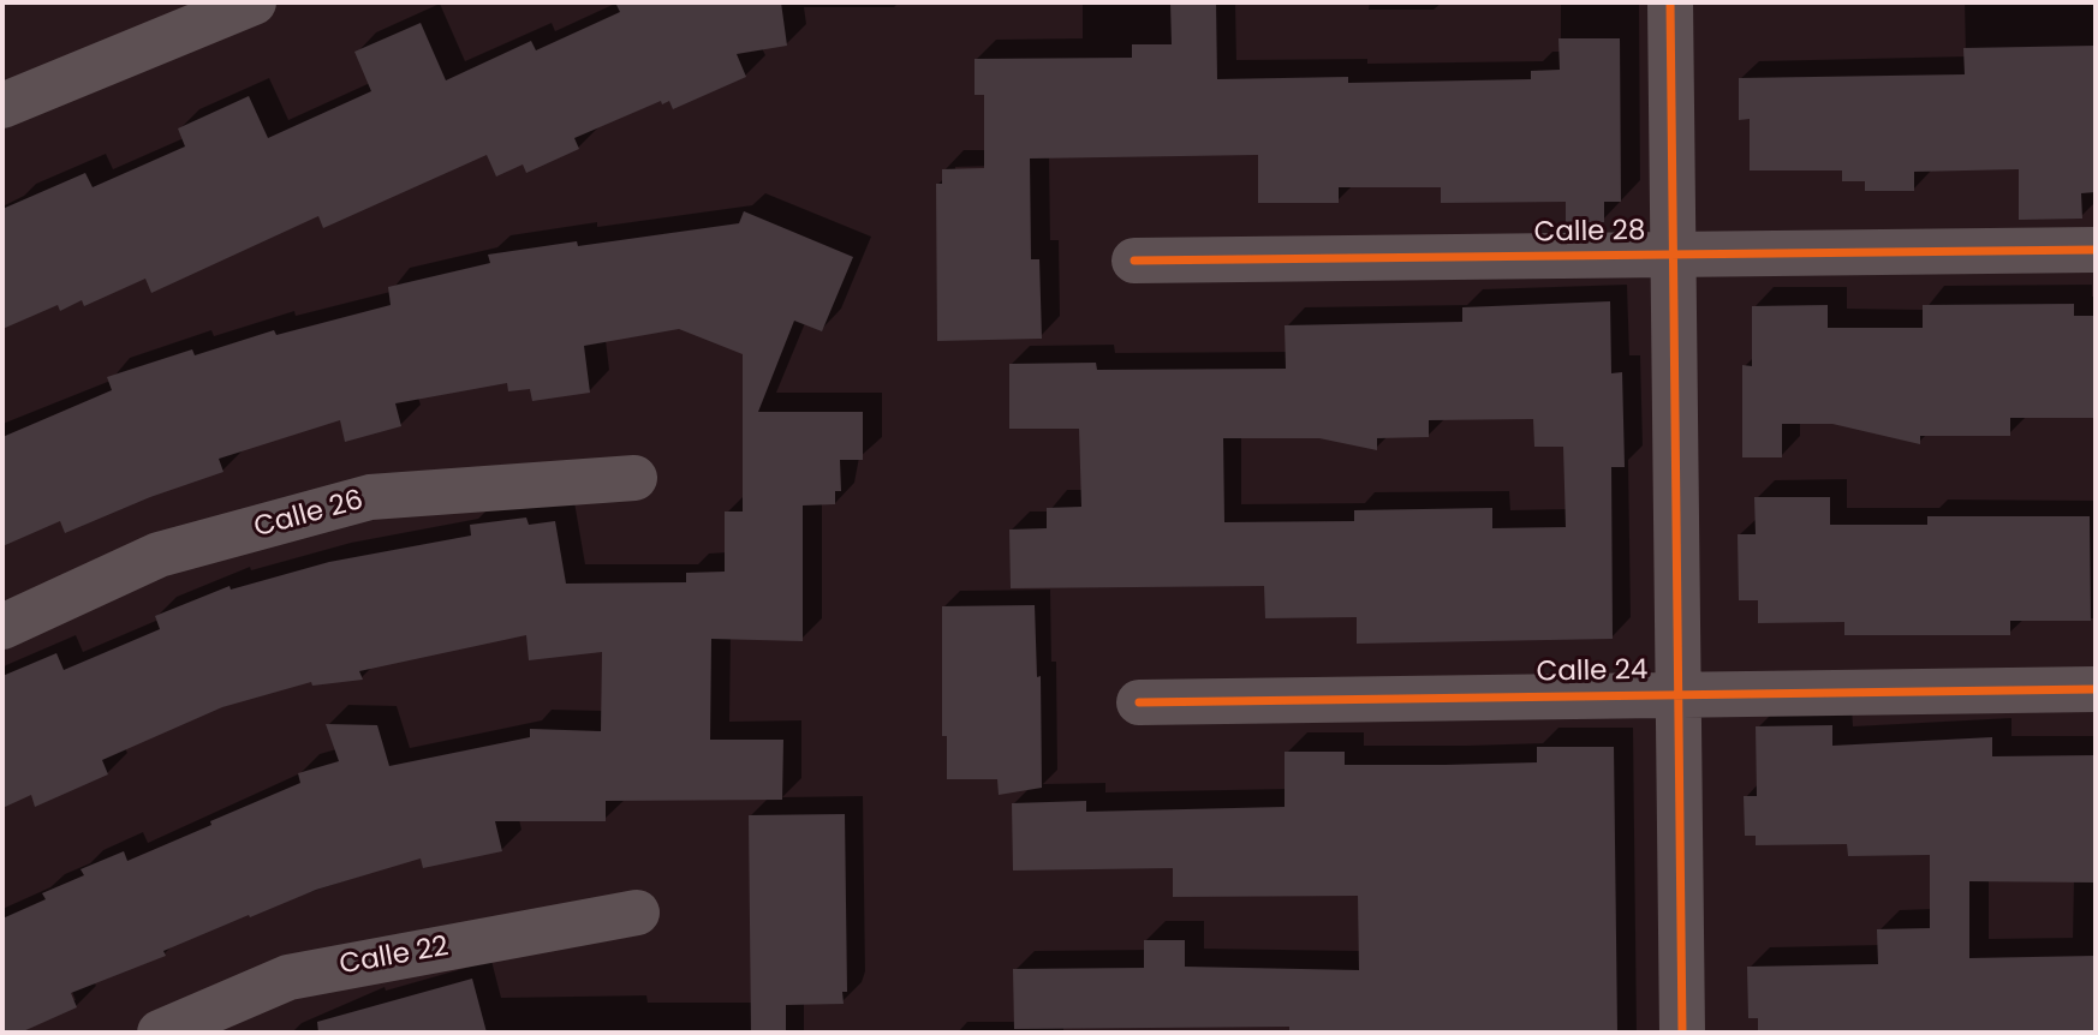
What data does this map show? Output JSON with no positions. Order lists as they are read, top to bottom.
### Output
{
  "streets": {
    "street": [
      "Calle 28",
      "Calle 26",
      "Calle 24",
      "Calle 22"
    ]
  }
}
